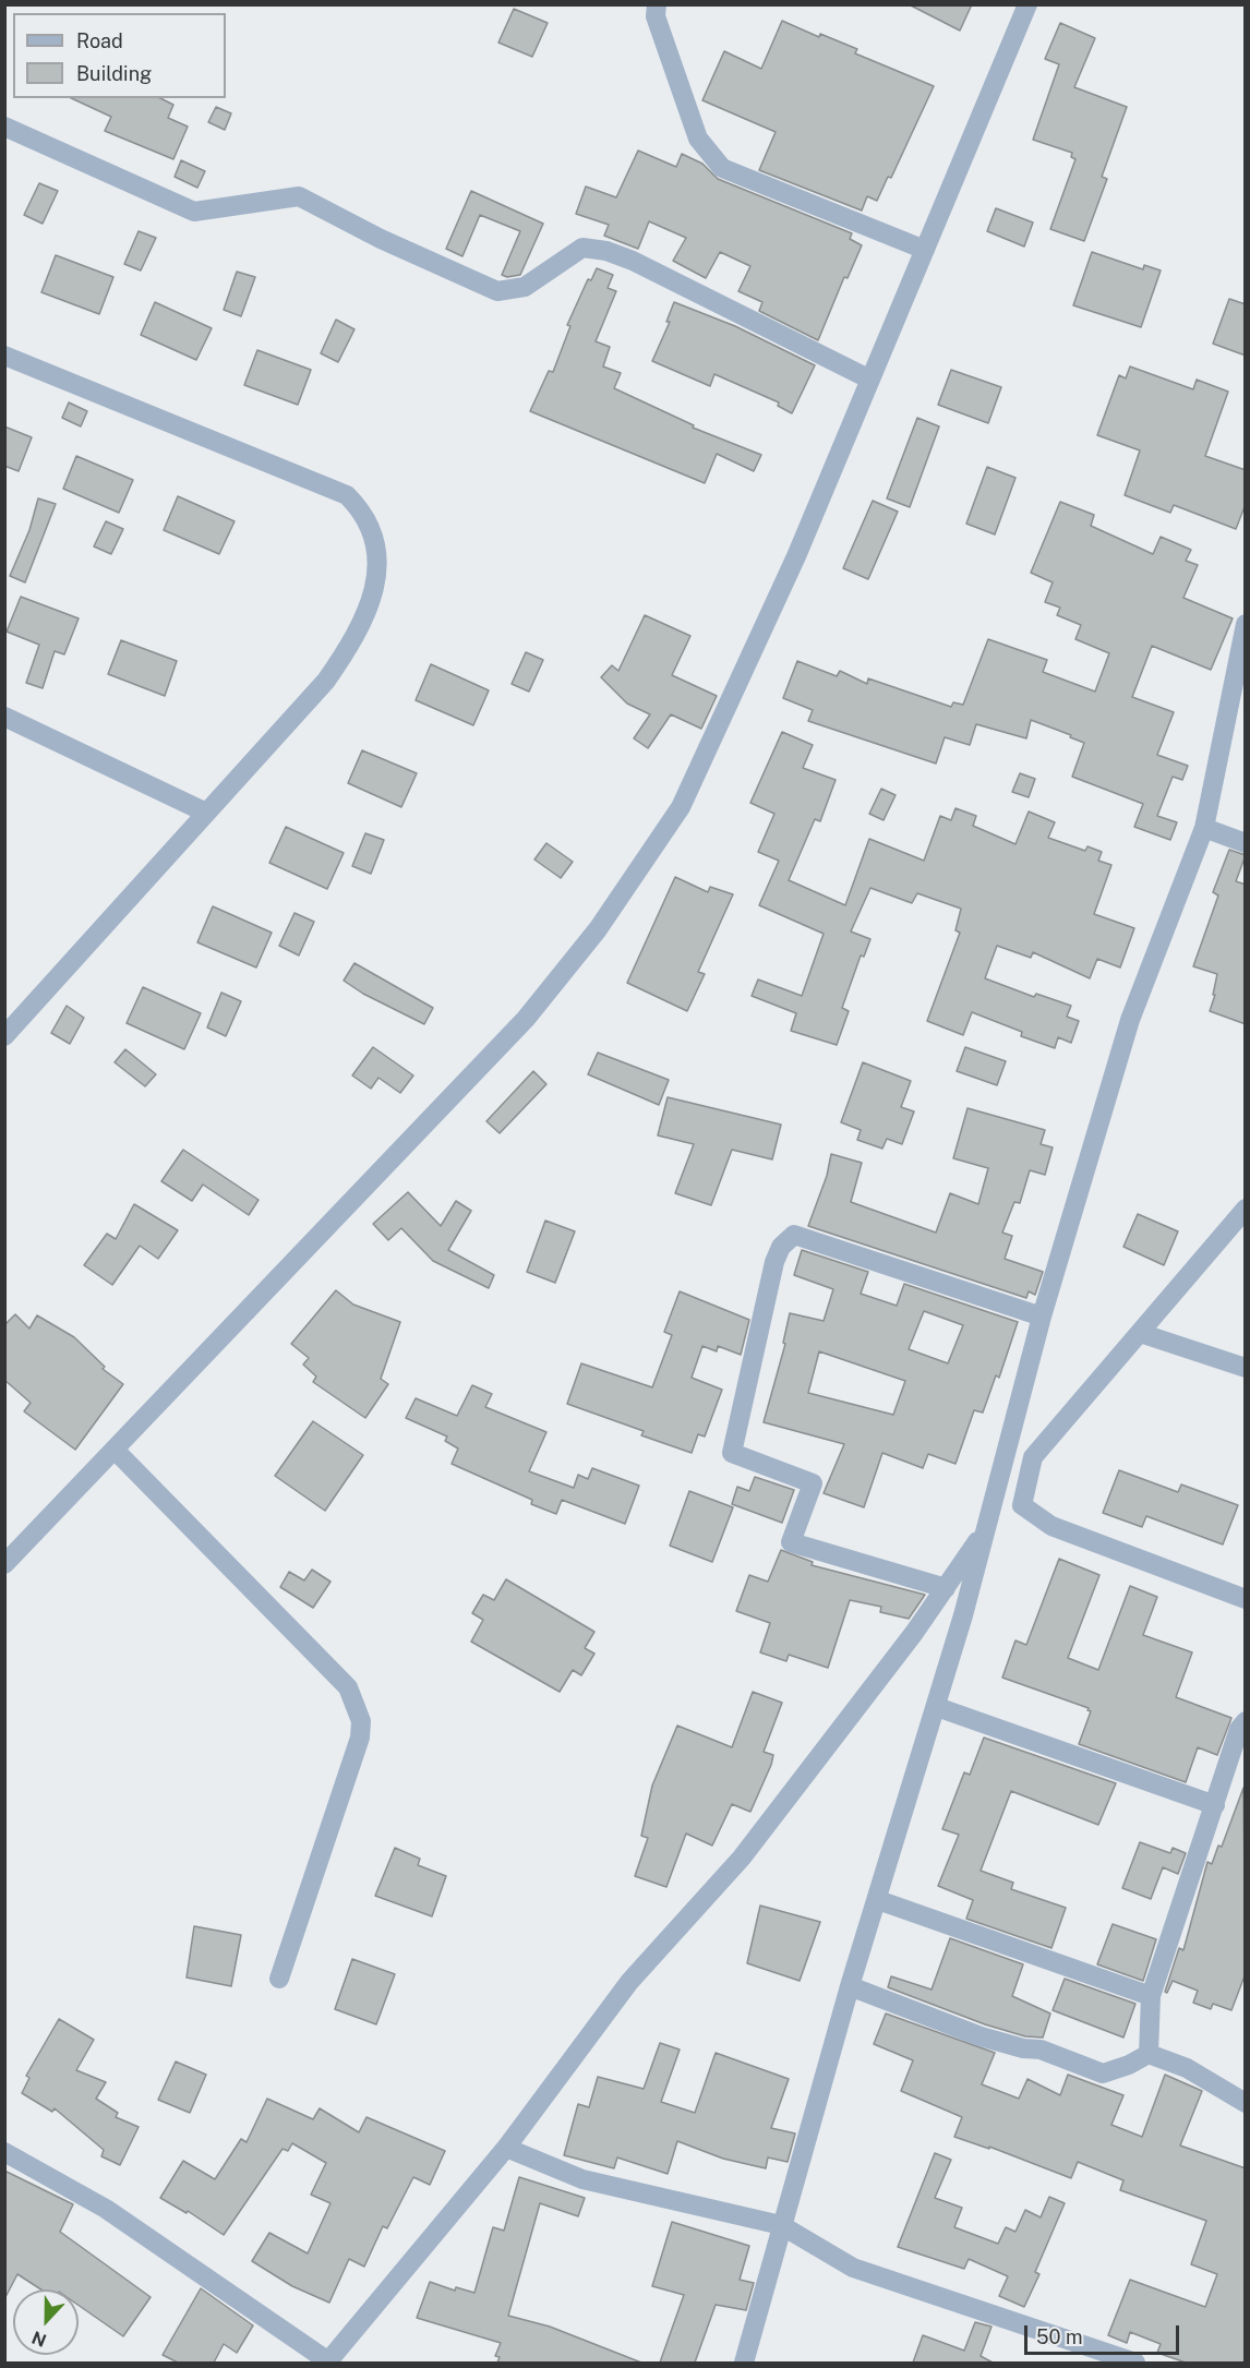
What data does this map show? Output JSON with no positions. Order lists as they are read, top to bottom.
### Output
{
  "legend": ["Road", "Building"],
  "scale_bar": "50 m",
  "north": "bottom"
}
